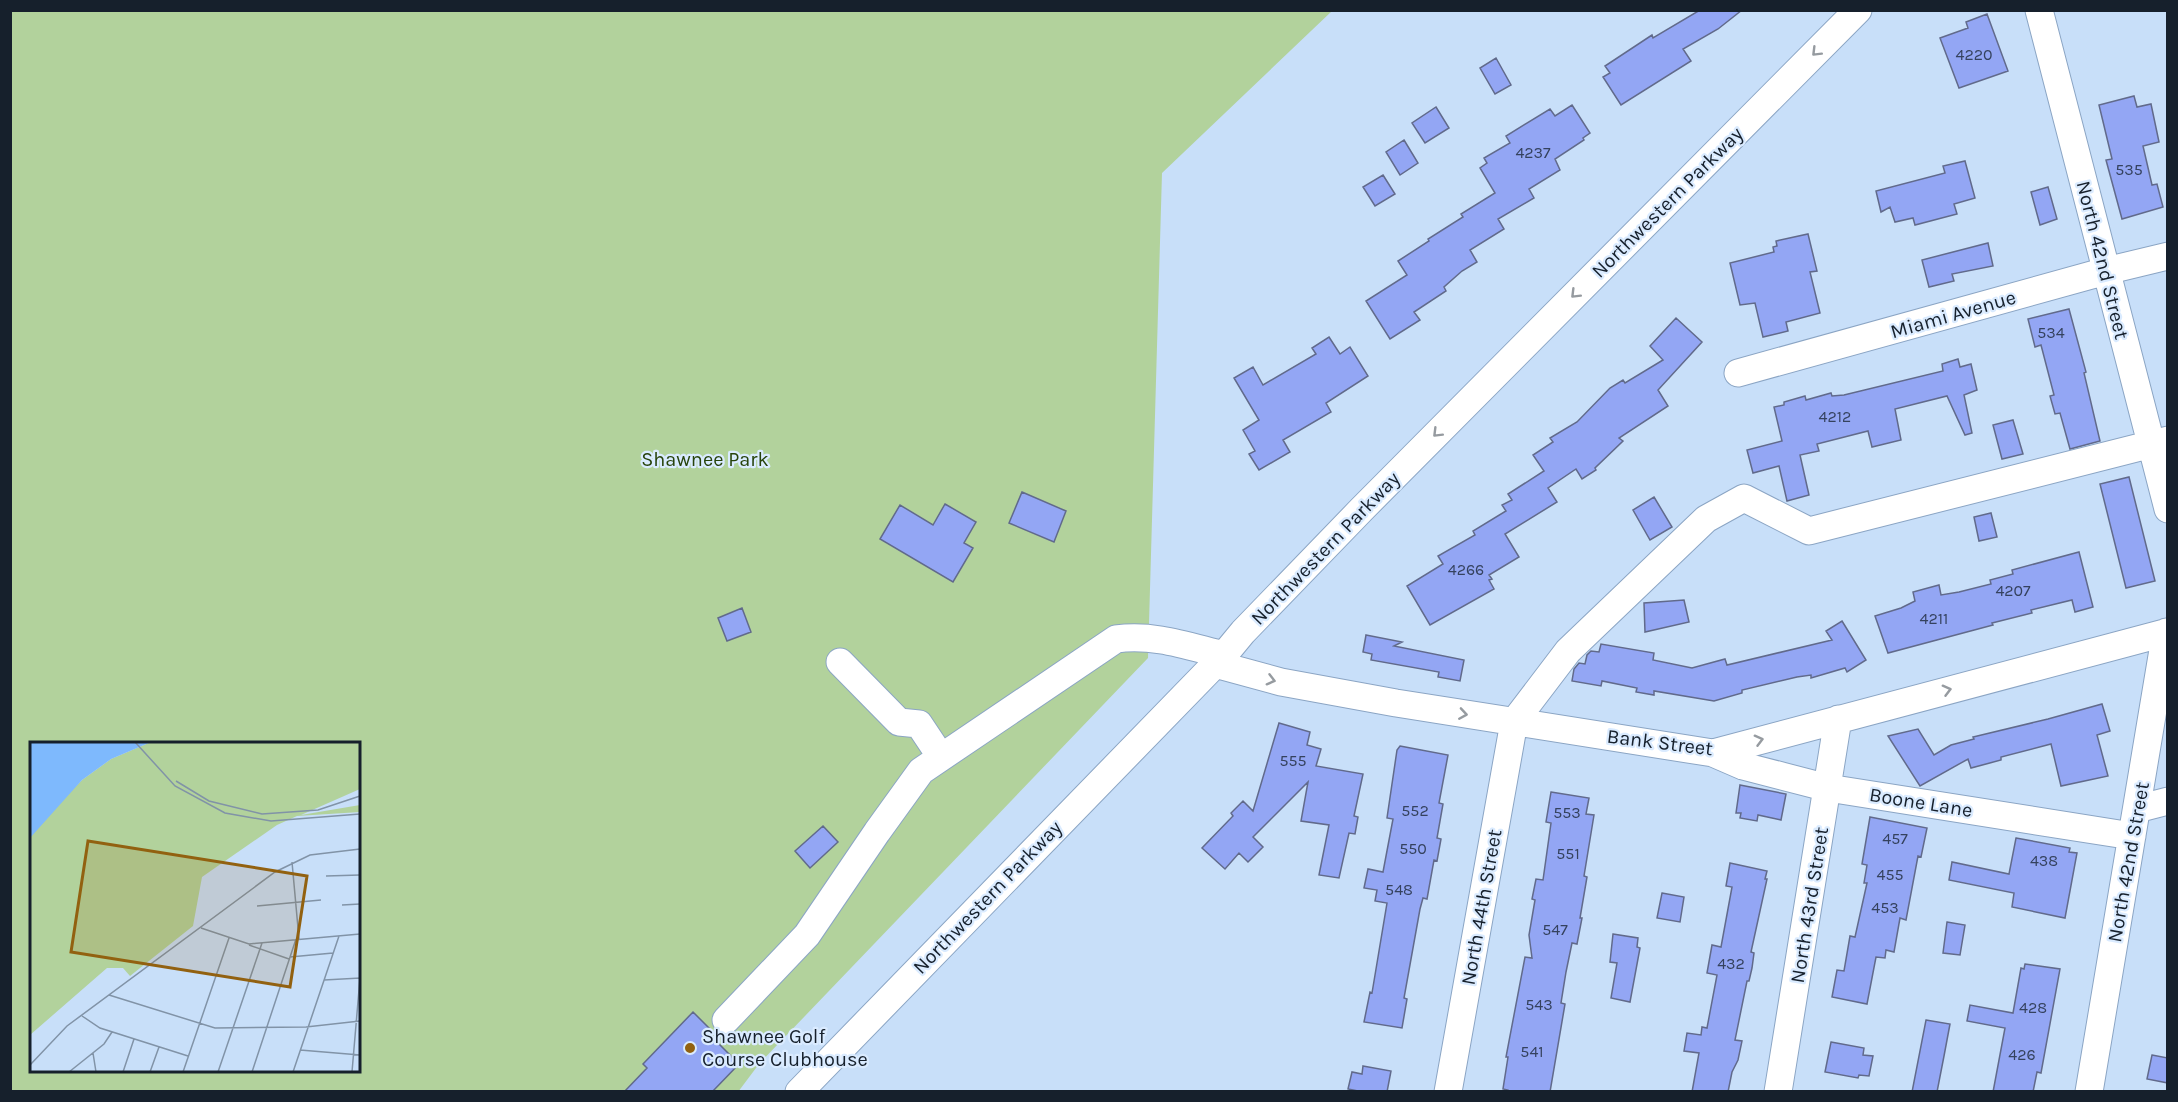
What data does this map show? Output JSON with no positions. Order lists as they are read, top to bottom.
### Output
{
  "streets": {
    "street": [
      "Northwestern Parkway",
      "North 42nd Street",
      "Miami Avenue",
      "Bank Street",
      "Boone Lane",
      "North 43rd Street",
      "North 44th Street"
    ]
  },
  "crossings": [
    ["Northwestern Parkway", "Bank Street"],
    ["North 42nd Street", "Miami Avenue"],
    ["North 42nd Street", "Bank Street"],
    ["North 42nd Street", "Boone Lane"],
    ["Bank Street", "Boone Lane"],
    ["Bank Street", "North 43rd Street"],
    ["Bank Street", "North 44th Street"],
    ["Boone Lane", "North 43rd Street"]
  ],
  "one_way": ["Northwestern Parkway", "Bank Street"],
  "parks": ["Shawnee Park"],
  "places": ["Shawnee Golf Course Clubhouse"],
  "house_numbers": [
    "4220",
    "4237",
    "535",
    "534",
    "4212",
    "4266",
    "4207",
    "4211",
    "555",
    "552",
    "553",
    "457",
    "550",
    "551",
    "438",
    "455",
    "548",
    "453",
    "547",
    "432",
    "543",
    "428",
    "541",
    "426"
  ]
}
